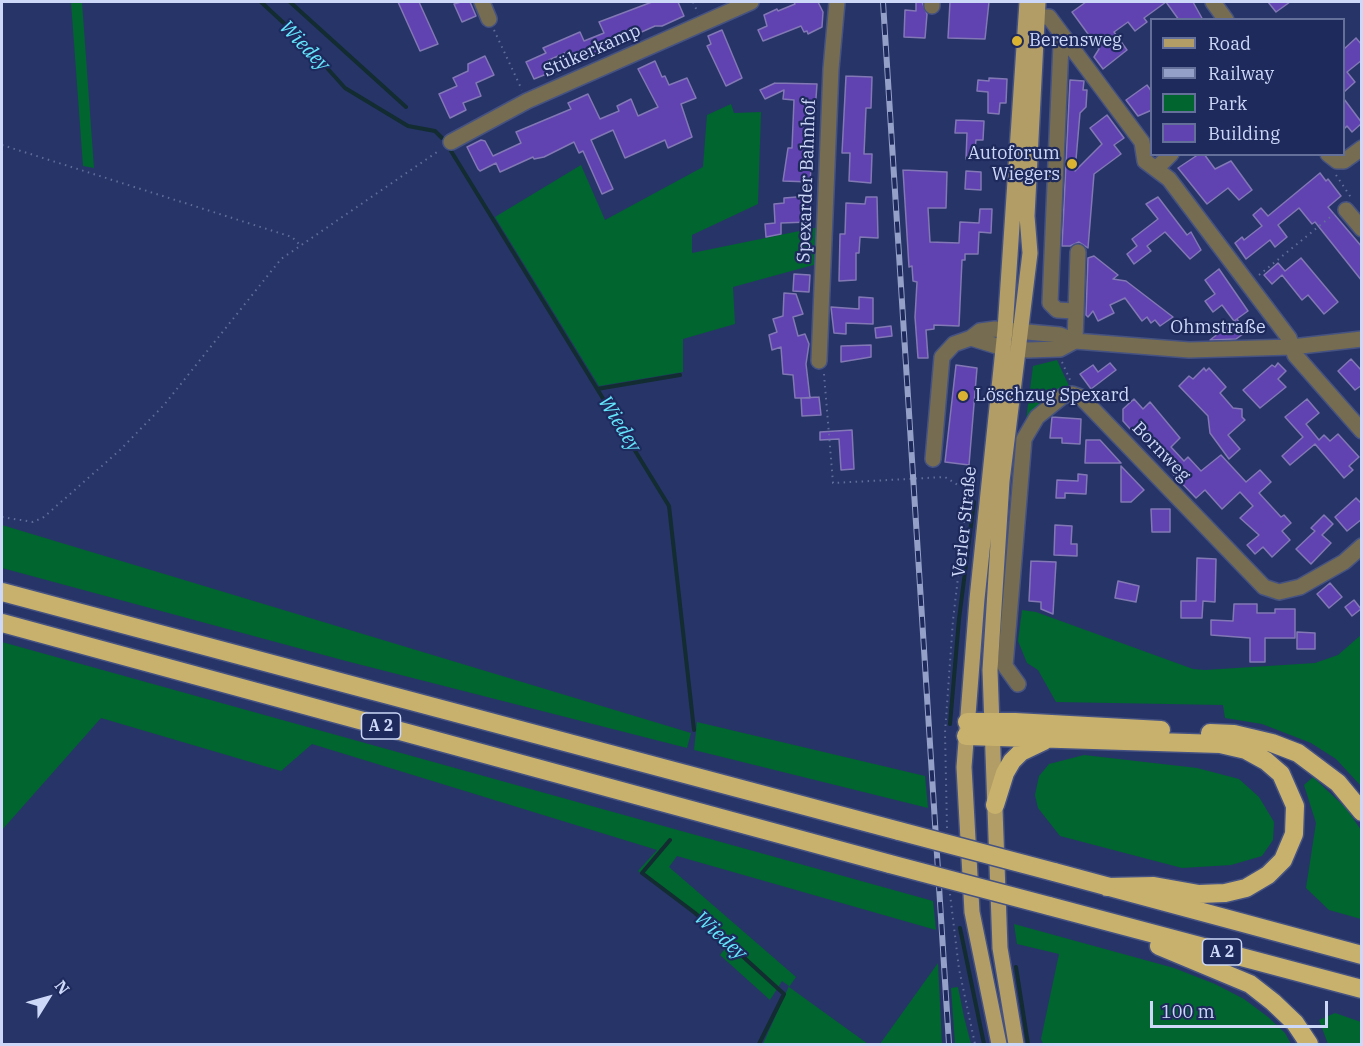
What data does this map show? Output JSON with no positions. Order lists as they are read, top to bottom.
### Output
{
  "streets": {
    "highway": ["A 2"],
    "main road": ["Verler Straße"],
    "street": [
      "Stükerkamp",
      "Spexarder Bahnhof",
      "Ohmstraße",
      "Bornweg"
    ]
  },
  "crossings": [
    ["Ohmstraße", "Verler Straße"]
  ],
  "water": ["Wiedey"],
  "places": ["Berensweg", "Autoforum Wiegers", "Löschzug Spexard"],
  "legend": [
    "Road",
    "Railway",
    "Park",
    "Building"
  ],
  "scale_bar": "100 m",
  "north": "top right"
}
